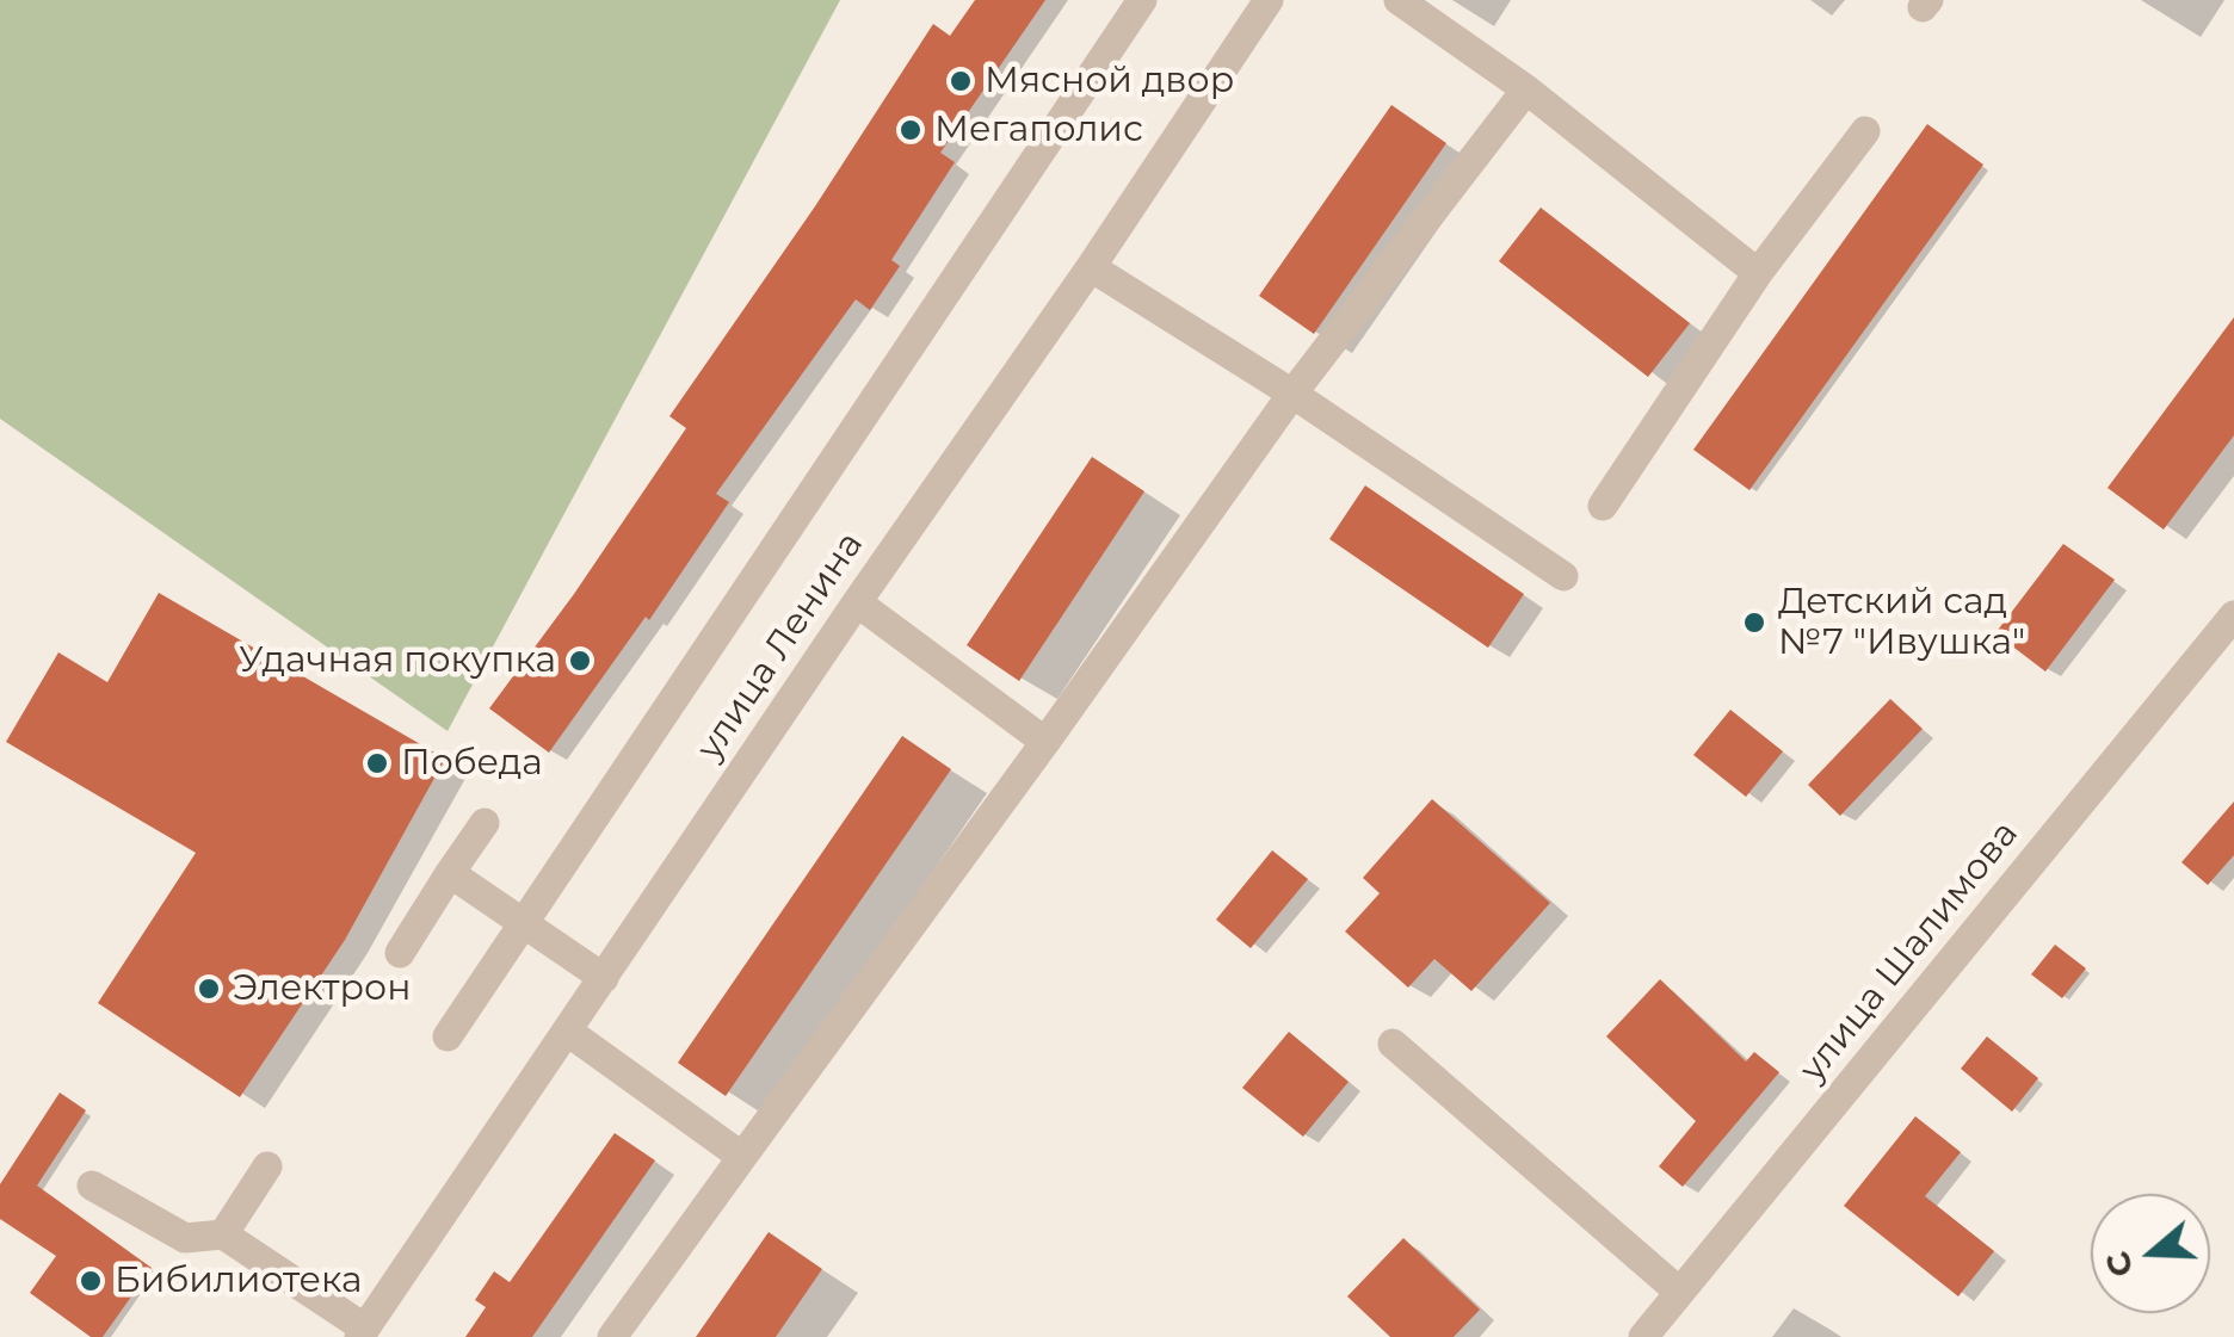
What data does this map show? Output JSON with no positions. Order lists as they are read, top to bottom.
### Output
{
  "streets": {
    "street": ["улица Ленина", "улица Шалимова"]
  },
  "places": [
    "Мясной двор",
    "Мегаполис",
    "Детский сад №7 \"Ивушка\"",
    "Удачная покупка",
    "Победа",
    "Электрон",
    "Бибилиотека"
  ],
  "north": "left"
}
